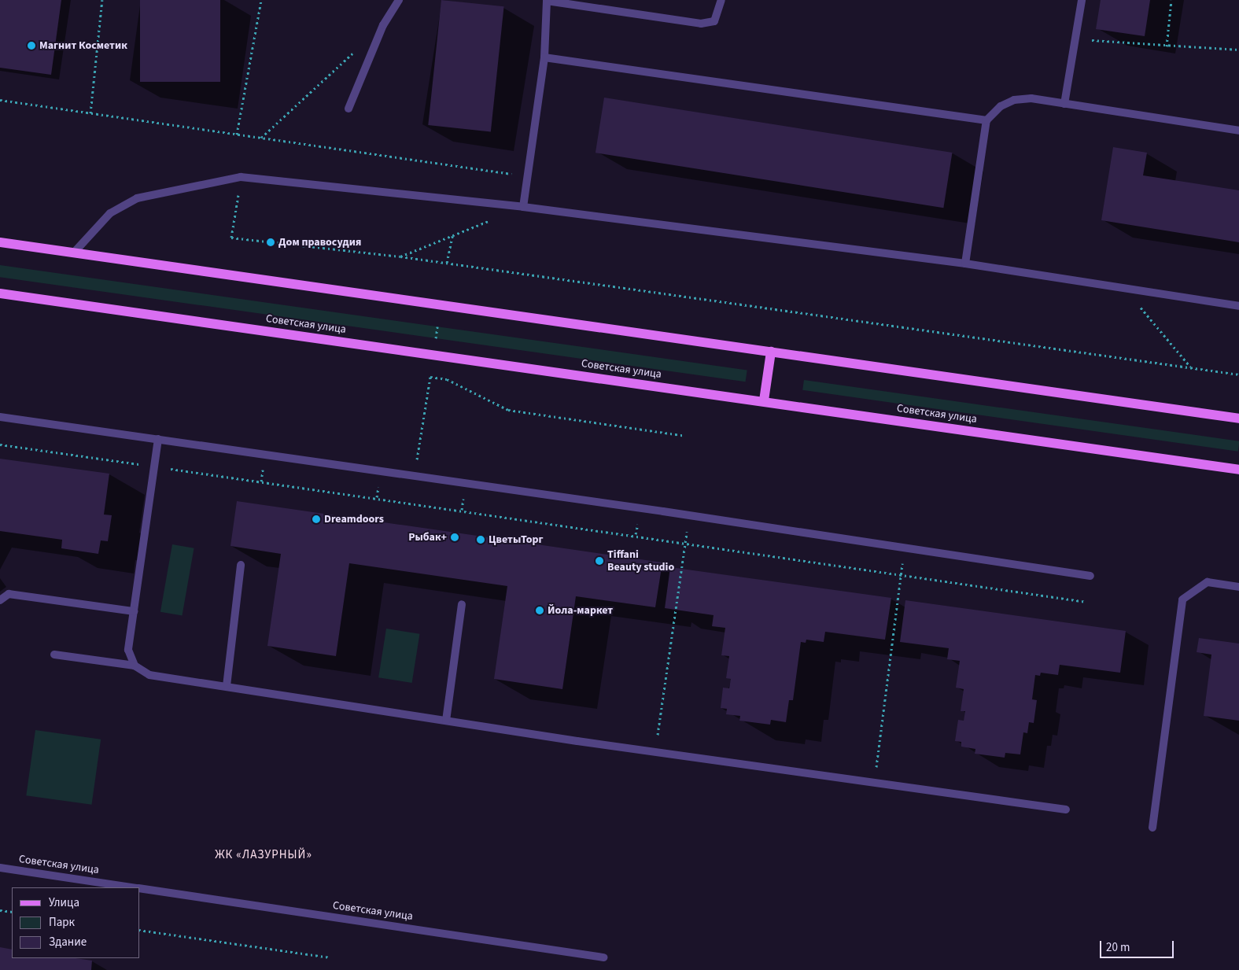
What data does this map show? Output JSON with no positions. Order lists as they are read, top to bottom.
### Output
{
  "streets": {
    "main road": ["Советская улица"]
  },
  "districts": ["ЖК «ЛАЗУРНЫЙ»"],
  "places": [
    "Магнит Косметик",
    "Дом правосудия",
    "Dreamdoors",
    "Рыбак+",
    "ЦветыТорг",
    "Tiffani Beauty studio",
    "Йола-маркет"
  ],
  "legend": ["Улица", "Парк", "Здание"],
  "scale_bar": "20 m"
}
